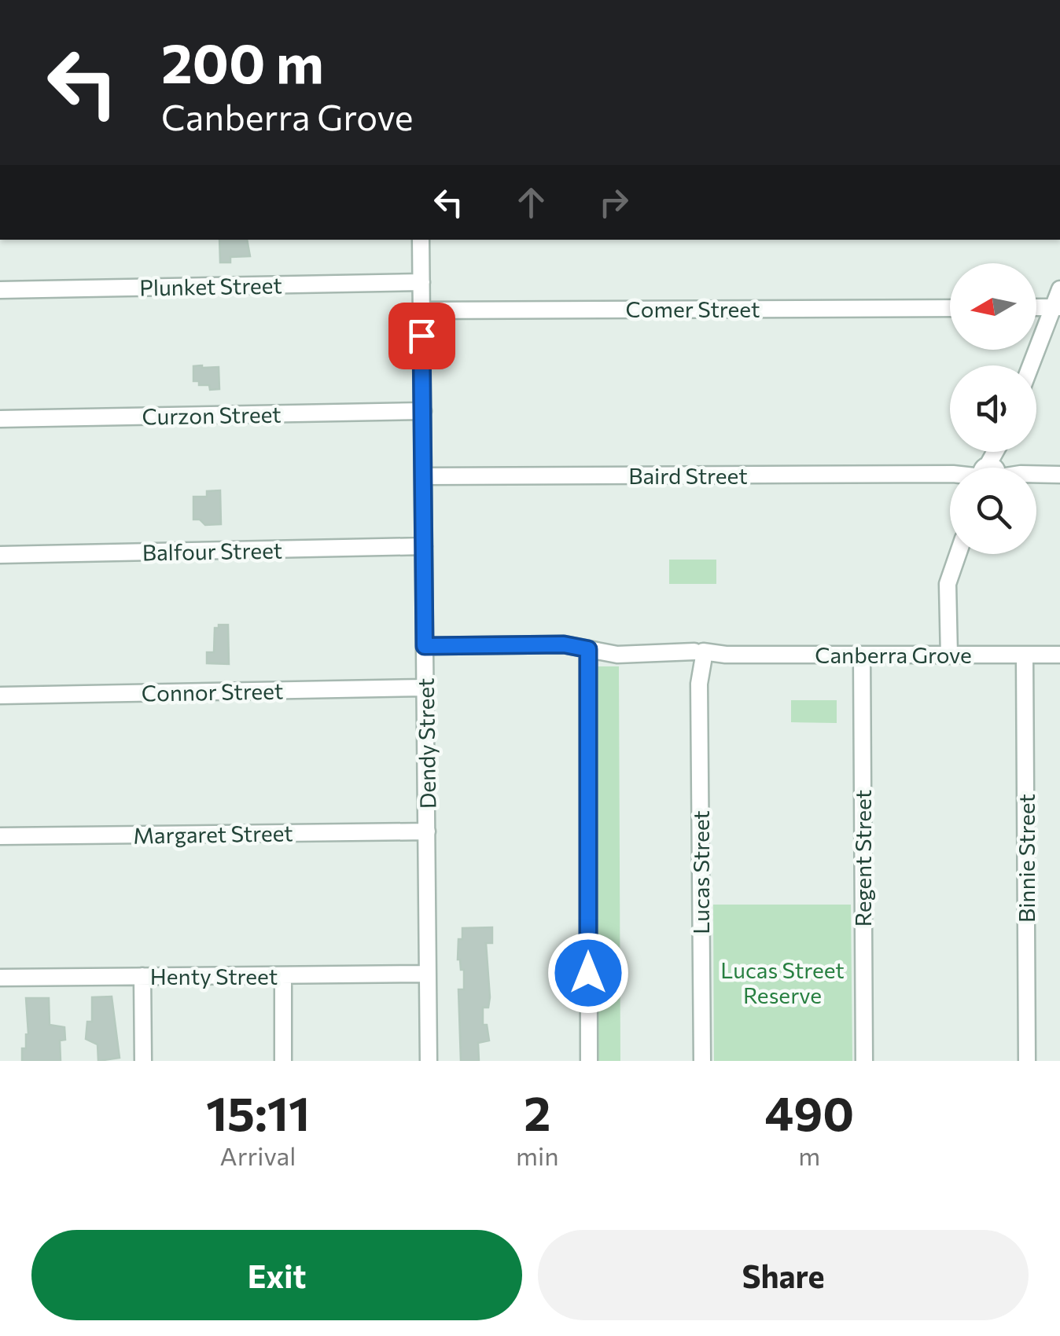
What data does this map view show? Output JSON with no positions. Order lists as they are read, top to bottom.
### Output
{
  "streets": {
    "street": [
      "Plunket Street",
      "Comer Street",
      "Curzon Street",
      "Baird Street",
      "Balfour Street",
      "Canberra Grove",
      "Connor Street",
      "Dendy Street",
      "Margaret Street",
      "Regent Street",
      "Binnie Street",
      "Lucas Street",
      "Henty Street"
    ]
  },
  "crossings": [
    ["Plunket Street", "Dendy Street"],
    ["Comer Street", "Dendy Street"],
    ["Curzon Street", "Dendy Street"],
    ["Baird Street", "Dendy Street"],
    ["Balfour Street", "Dendy Street"],
    ["Canberra Grove", "Dendy Street"],
    ["Canberra Grove", "Regent Street"],
    ["Canberra Grove", "Binnie Street"],
    ["Canberra Grove", "Lucas Street"],
    ["Connor Street", "Dendy Street"],
    ["Dendy Street", "Margaret Street"],
    ["Dendy Street", "Henty Street"]
  ],
  "parks": ["Lucas Street Reserve"],
  "north": "left",
  "page": {
    "turn": ["200 m", "Canberra Grove"],
    "eta": [
      "15:11",
      "Arrival",
      "2",
      "min",
      "490",
      "m"
    ],
    "buttons": ["Exit", "Share"]
  }
}
